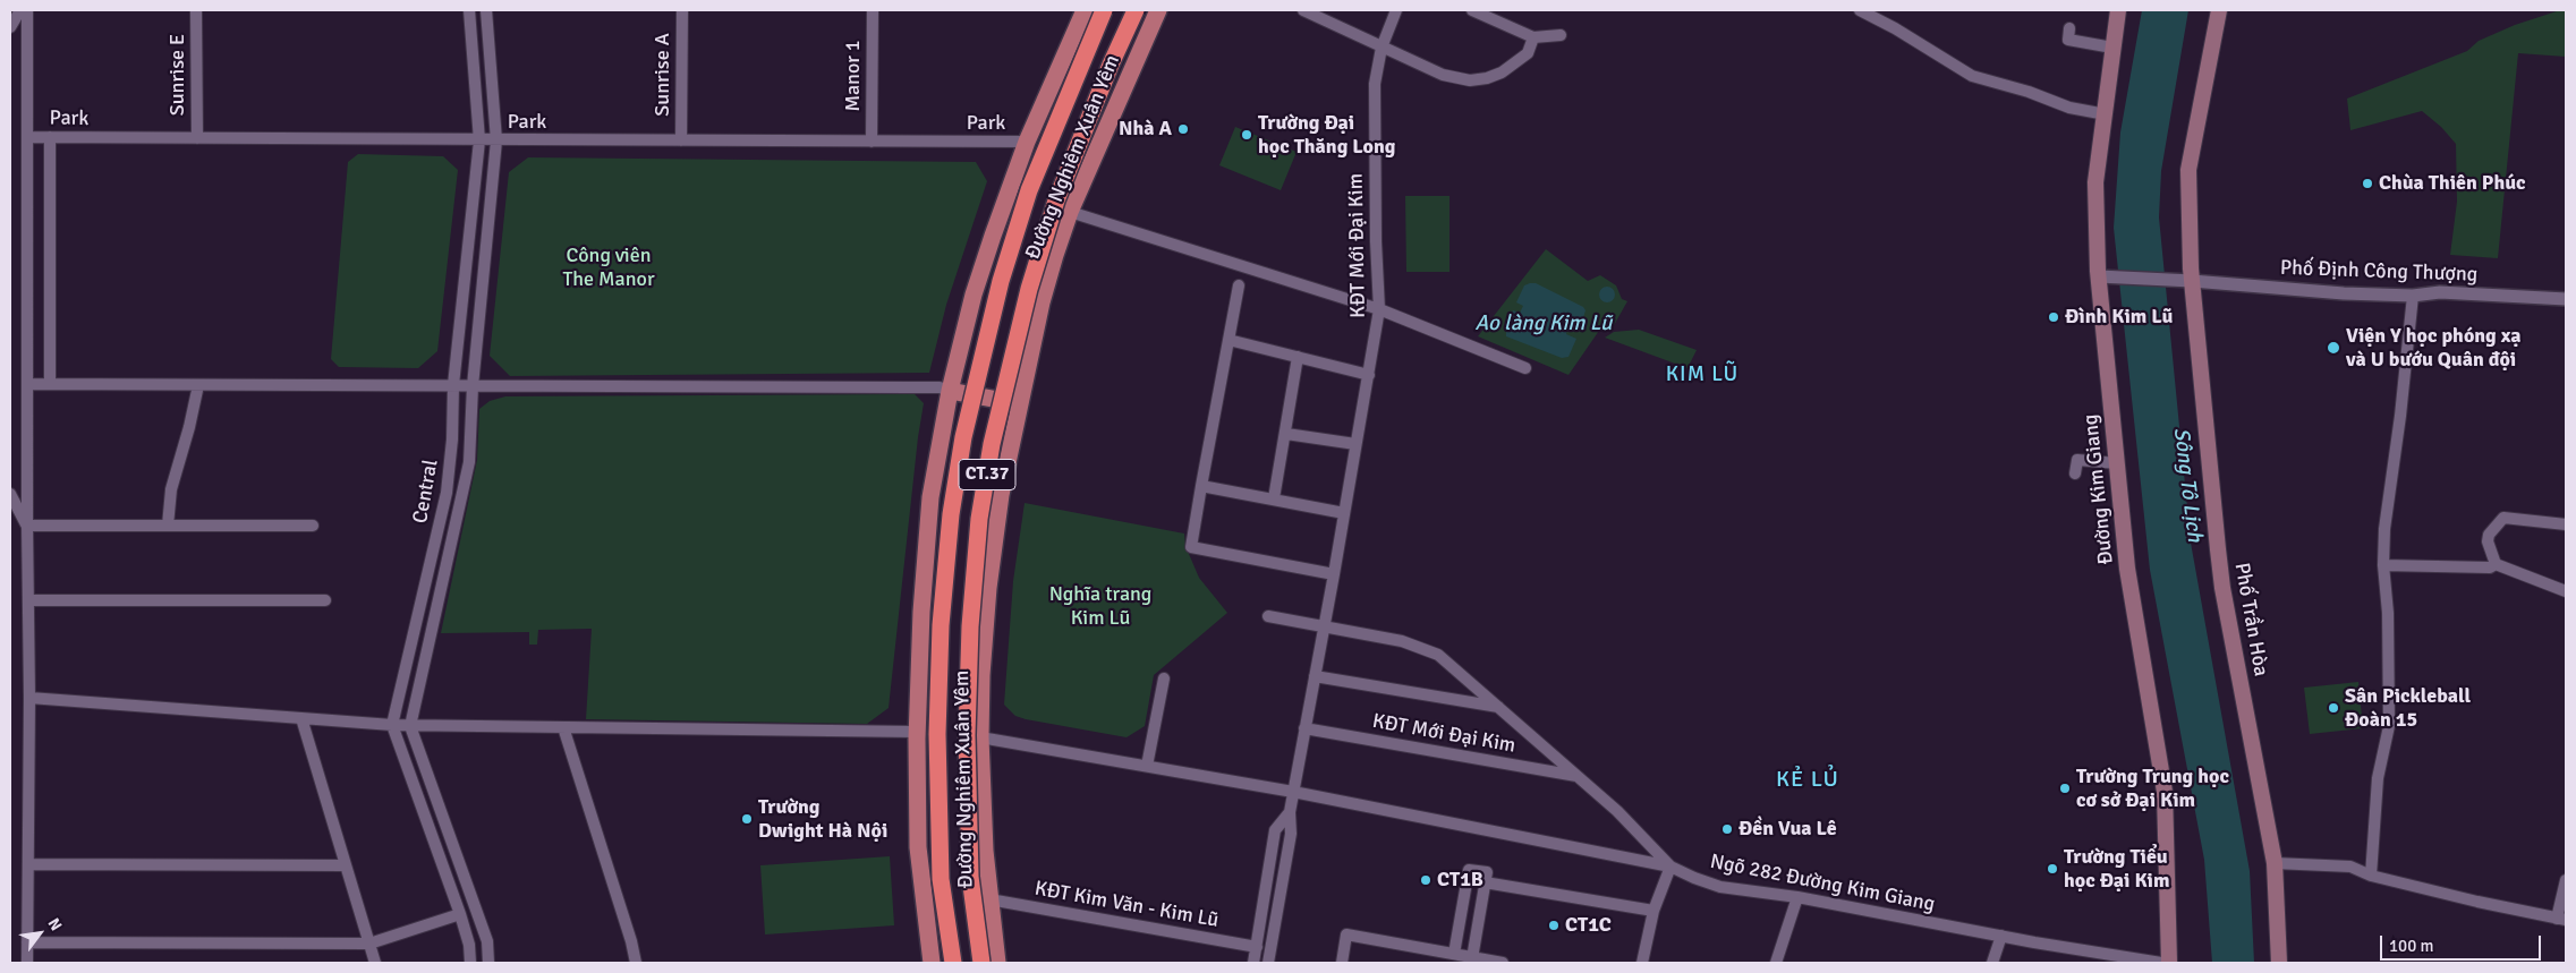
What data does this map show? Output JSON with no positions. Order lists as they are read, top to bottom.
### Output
{
  "streets": {
    "highway": ["CT.37"],
    "main road": ["Đường Nghiêm Xuân Yêm", "Đường Kim Giang", "Phố Trần Hòa"],
    "street": [
      "Sunrise E",
      "Sunrise A",
      "Manor 1",
      "Park",
      "KĐT Mới Đại Kim",
      "Phố Định Công Thượng",
      "Central",
      "Ngõ 282 Đường Kim Giang",
      "KĐT Kim Văn - Kim Lũ"
    ]
  },
  "crossings": [
    ["Sunrise E", "Park"],
    ["Sunrise A", "Park"],
    ["Manor 1", "Park"],
    ["Park", "Central"],
    ["Đường Nghiêm Xuân Yêm", "KĐT Kim Văn - Kim Lũ"],
    ["KĐT Mới Đại Kim", "Ngõ 282 Đường Kim Giang"],
    ["Phố Định Công Thượng", "Đường Kim Giang"],
    ["Phố Định Công Thượng", "Phố Trần Hòa"]
  ],
  "districts": ["KIM LŨ", "KẺ LỦ"],
  "water": ["Ao làng Kim Lũ", "Sông Tô Lịch"],
  "parks": ["Công viên The Manor", "Nghĩa trang Kim Lũ"],
  "places": [
    "Nhà A",
    "Trường Đại học Thăng Long",
    "Chùa Thiên Phúc",
    "Đình Kim Lũ",
    "Viện Y học phóng xạ và U bướu Quân đội",
    "Sân Pickleball Đoàn 15",
    "Trường Trung học cơ sở Đại Kim",
    "Trường Dwight Hà Nội",
    "Đền Vua Lê",
    "Trường Tiểu học Đại Kim",
    "CT1B",
    "CT1C"
  ],
  "scale_bar": "100 m",
  "north": "top right"
}
